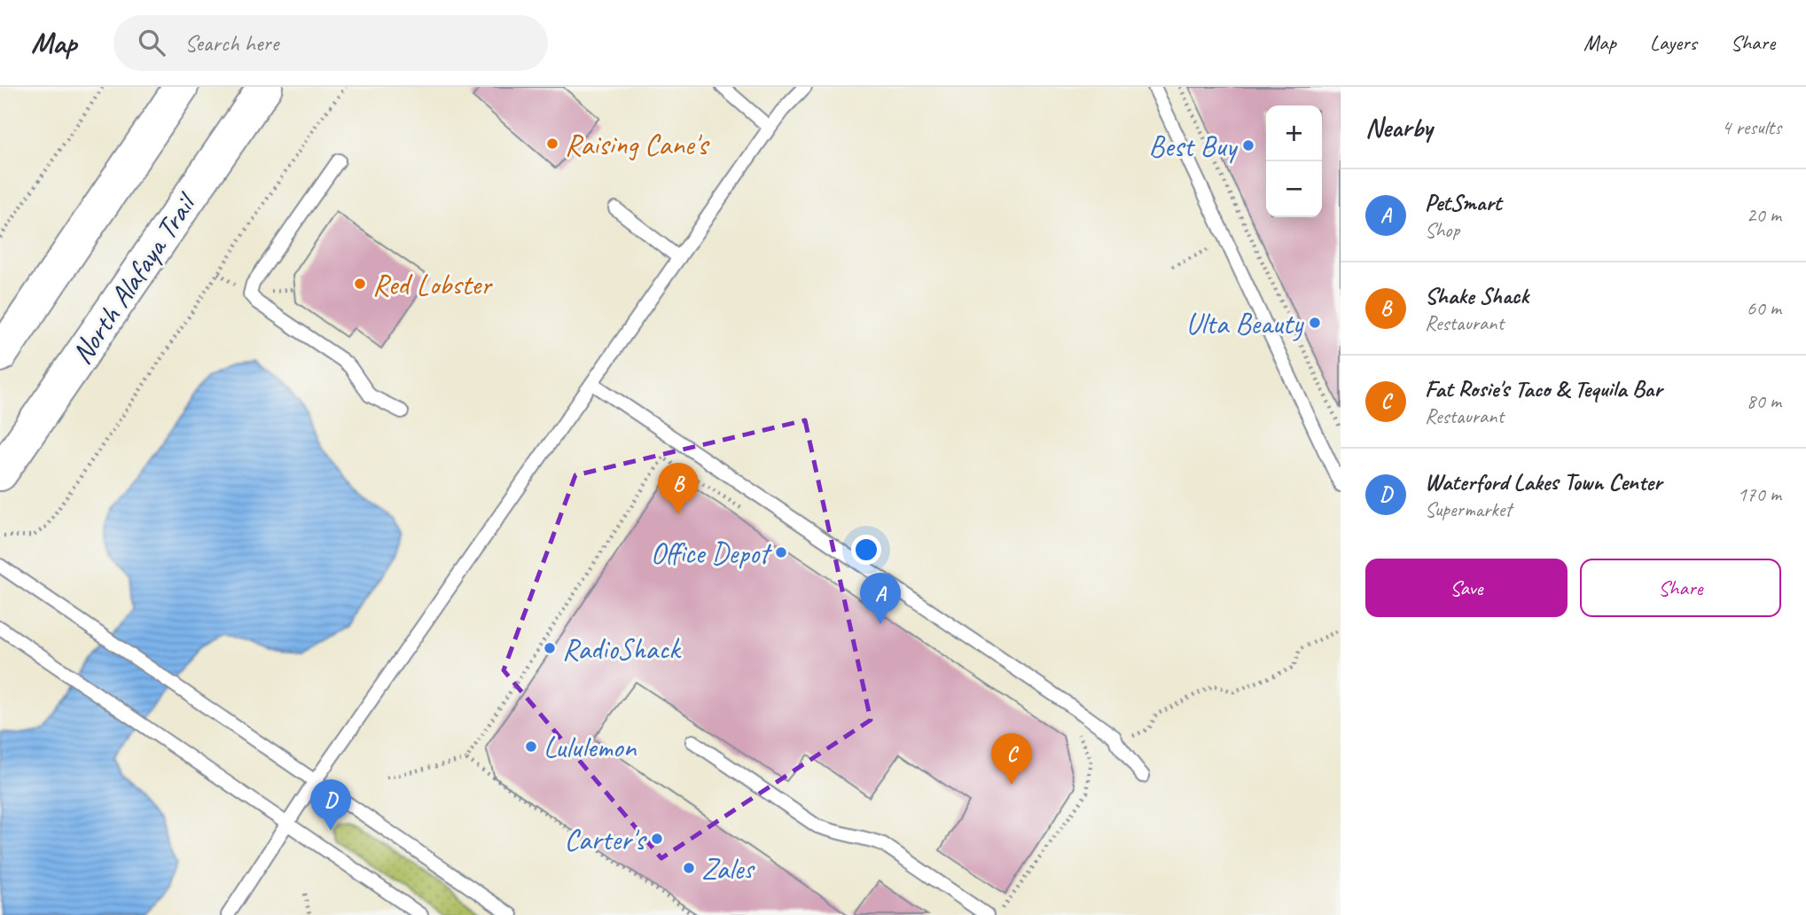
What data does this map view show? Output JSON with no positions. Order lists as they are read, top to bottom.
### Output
{
  "streets": {
    "main road": ["North Alafaya Trail"]
  },
  "places": [
    "Raising Cane's",
    "Best Buy",
    "Red Lobster",
    "Ulta Beauty",
    "Office Depot",
    "RadioShack",
    "Lululemon",
    "Carter's",
    "Zales"
  ],
  "page": {
    "header": "Map",
    "search": "Search here",
    "nav": ["Map", "Layers", "Share"],
    "heading": ["Nearby", "4 results"],
    "map_buttons": ["+", "−"],
    "list": [
      {
        "mark": "A",
        "name": "PetSmart",
        "note": "Shop",
        "value": "20 m"
      },
      {
        "mark": "B",
        "name": "Shake Shack",
        "note": "Restaurant",
        "value": "60 m"
      },
      {
        "mark": "C",
        "name": "Fat Rosie's Taco & Tequila Bar",
        "note": "Restaurant",
        "value": "80 m"
      },
      {
        "mark": "D",
        "name": "Waterford Lakes Town Center",
        "note": "Supermarket",
        "value": "170 m"
      }
    ],
    "pins": [
      "B",
      "A",
      "C",
      "D"
    ],
    "buttons": ["Save", "Share"]
  }
}
